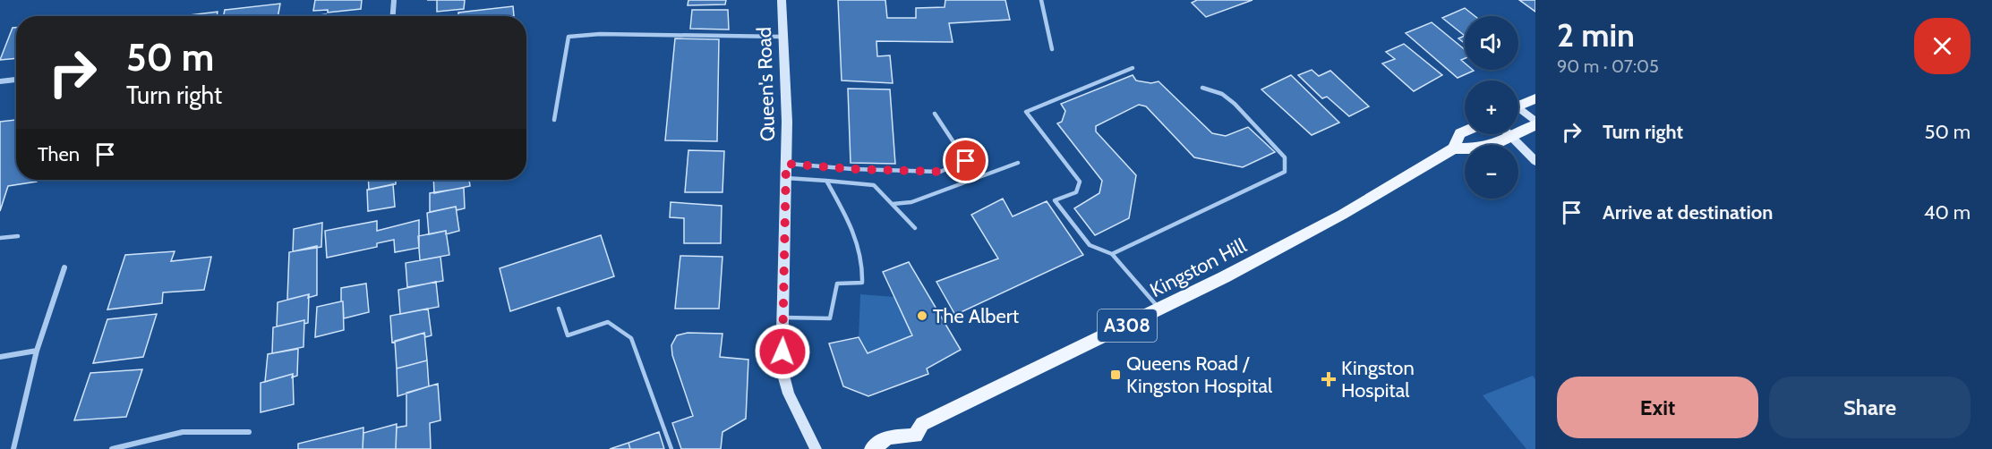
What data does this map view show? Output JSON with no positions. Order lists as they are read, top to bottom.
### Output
{
  "streets": {
    "main road": ["Queen's Road", "Kingston Hill", "A308"]
  },
  "places": {
    "other": ["The Albert"],
    "transit": ["Queens Road / Kingston Hospital"],
    "health": ["Kingston Hospital"]
  },
  "page": {
    "heading": ["2 min", "90 m · 07:05"],
    "map_buttons": ["+", "−"],
    "turn": ["50 m", "Turn right"],
    "list": [
      {
        "name": "Turn right",
        "value": "50 m"
      },
      {
        "name": "Arrive at destination",
        "value": "40 m"
      }
    ],
    "then": "Then",
    "buttons": ["Exit", "Share"]
  }
}
